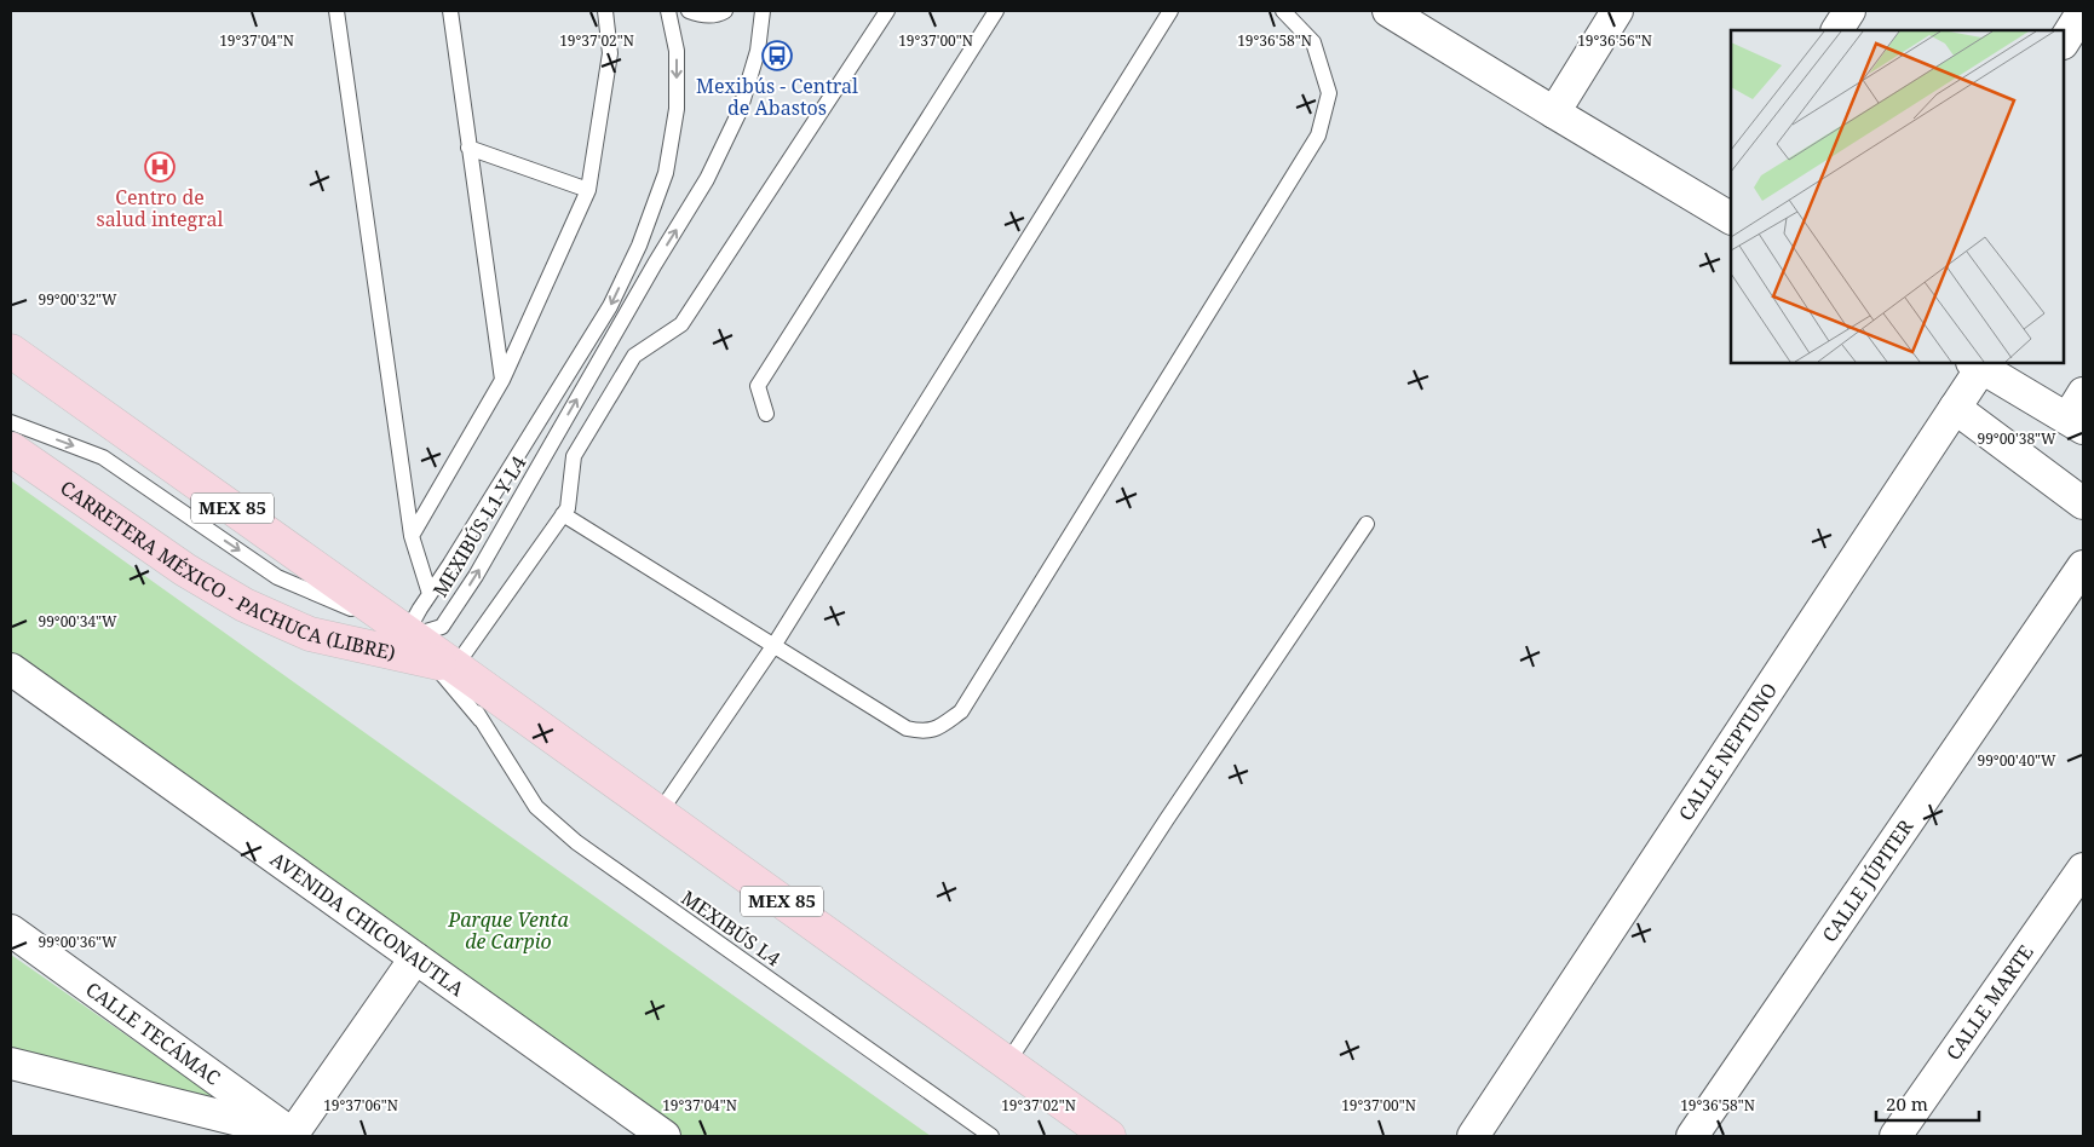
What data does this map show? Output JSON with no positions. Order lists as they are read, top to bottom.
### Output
{
  "streets": {
    "main road": ["MEX 85", "CARRETERA MÉXICO - PACHUCA (LIBRE)"],
    "street": [
      "CALLE NEPTUNO",
      "CALLE JÚPITER",
      "AVENIDA CHICONAUTLA",
      "CALLE MARTE",
      "CALLE TECÁMAC"
    ],
    "lane": ["MEXIBÚS L1 Y L4", "MEXIBÚS L4"]
  },
  "crossings": [
    ["MEXIBÚS L1 Y L4", "CARRETERA MÉXICO - PACHUCA (LIBRE)"],
    ["MEXIBÚS L1 Y L4", "MEXIBÚS L4"],
    ["CARRETERA MÉXICO - PACHUCA (LIBRE)", "MEXIBÚS L4"]
  ],
  "parks": ["Parque Venta de Carpio"],
  "places": {
    "bus stop": ["Mexibús - Central de Abastos"],
    "hospital": ["Centro de salud integral"]
  },
  "scale_bar": "20 m",
  "coordinates": [
    "19°37'04\"N",
    "19°37'02\"N",
    "19°37'00\"N",
    "19°36'58\"N",
    "19°36'56\"N",
    "99°00'32\"W",
    "99°00'38\"W",
    "99°00'34\"W",
    "99°00'40\"W",
    "99°00'36\"W",
    "19°37'06\"N"
  ]
}
